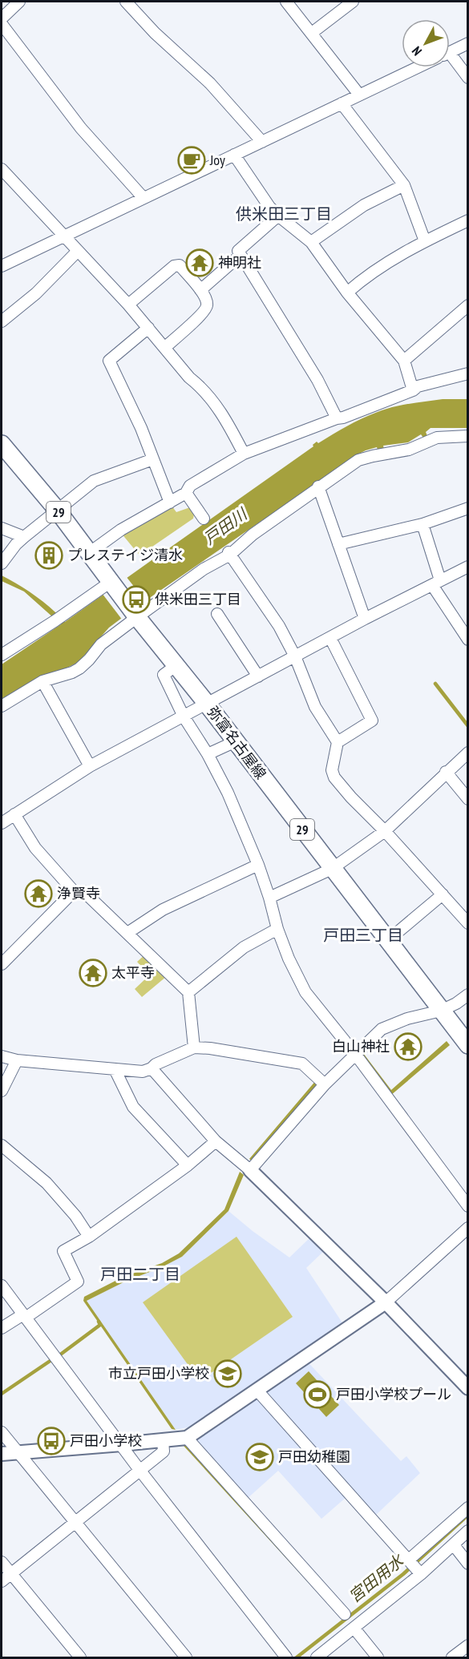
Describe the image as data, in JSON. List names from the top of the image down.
{
  "streets": {
    "main road": ["29", "弥富名古屋線"]
  },
  "districts": ["供米田三丁目", "戸田三丁目", "戸田二丁目"],
  "water": ["戸田川", "宮田用水"],
  "places": {
    "cafe": ["Joy"],
    "temple": [
      "神明社",
      "浄賢寺",
      "太平寺",
      "白山神社"
    ],
    "building": ["プレステイジ清水"],
    "bus stop": ["供米田三丁目", "戸田小学校"],
    "school or university": ["市立戸田小学校", "戸田幼稚園"],
    "sports": ["戸田小学校プール"]
  },
  "north": "bottom left"
}
